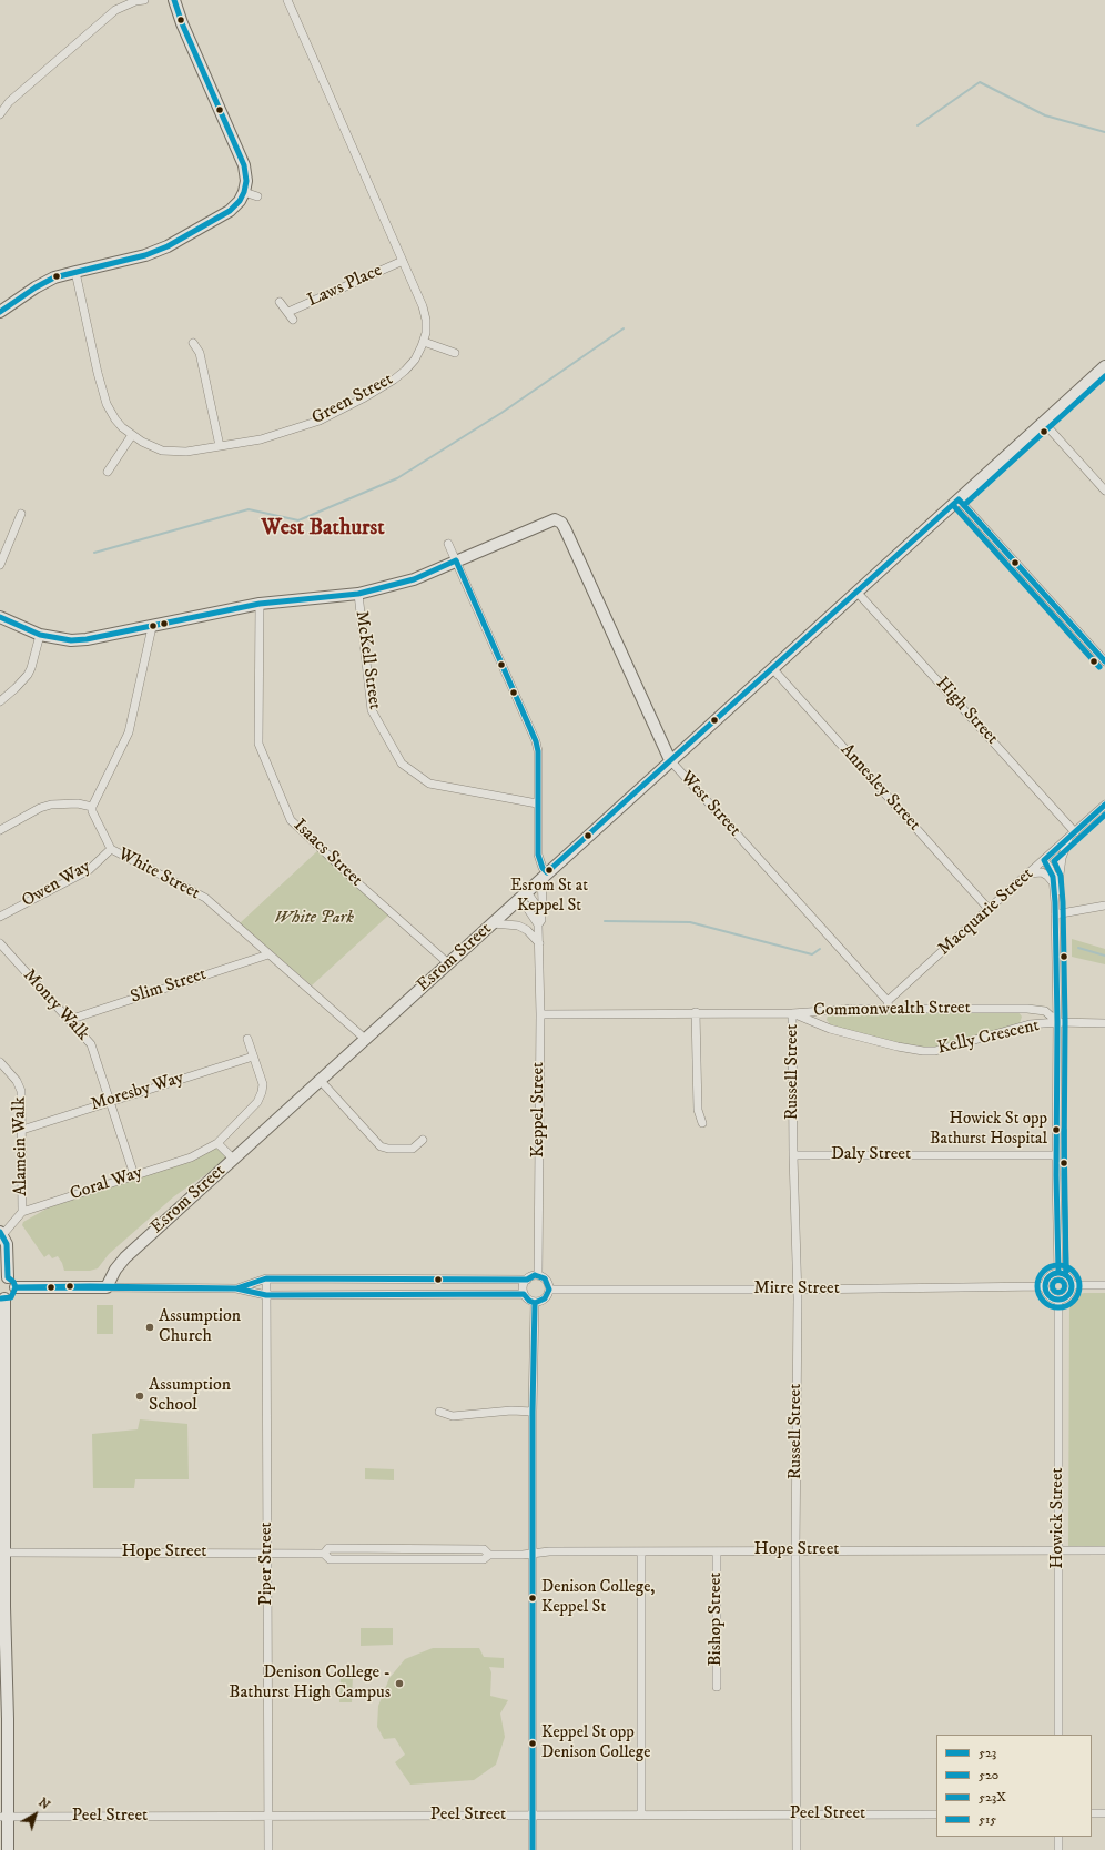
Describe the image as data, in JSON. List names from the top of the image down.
{
  "streets": {
    "street": [
      "Laws Place",
      "Green Street",
      "McKell Street",
      "High Street",
      "Annesley Street",
      "West Street",
      "Isaacs Street",
      "White Street",
      "Owen Way",
      "Macquarie Street",
      "Esrom Street",
      "Slim Street",
      "Monty Walk",
      "Commonwealth Street",
      "Kelly Crescent",
      "Russell Street",
      "Moresby Way",
      "Keppel Street",
      "Alamein Walk",
      "Daly Street",
      "Coral Way",
      "Mitre Street",
      "Howick Street",
      "Hope Street",
      "Piper Street",
      "Bishop Street",
      "Peel Street"
    ]
  },
  "crossings": [
    ["Laws Place", "Green Street"],
    ["McKell Street", "Keppel Street"],
    ["High Street", "Macquarie Street"],
    ["High Street", "Esrom Street"],
    ["Annesley Street", "Macquarie Street"],
    ["Annesley Street", "Esrom Street"],
    ["West Street", "Macquarie Street"],
    ["West Street", "Esrom Street"],
    ["West Street", "Commonwealth Street"],
    ["West Street", "Keppel Street"],
    ["Isaacs Street", "Esrom Street"],
    ["White Street", "Owen Way"],
    ["White Street", "Esrom Street"],
    ["White Street", "Slim Street"],
    ["Macquarie Street", "Commonwealth Street"],
    ["Esrom Street", "Keppel Street"],
    ["Slim Street", "Monty Walk"],
    ["Monty Walk", "Moresby Way"],
    ["Monty Walk", "Coral Way"],
    ["Commonwealth Street", "Kelly Crescent"],
    ["Commonwealth Street", "Russell Street"],
    ["Commonwealth Street", "Keppel Street"],
    ["Kelly Crescent", "Russell Street"],
    ["Russell Street", "Daly Street"],
    ["Russell Street", "Mitre Street"],
    ["Russell Street", "Hope Street"],
    ["Russell Street", "Peel Street"],
    ["Moresby Way", "Alamein Walk"],
    ["Moresby Way", "Coral Way"],
    ["Keppel Street", "Mitre Street"],
    ["Alamein Walk", "Coral Way"],
    ["Mitre Street", "Howick Street"],
    ["Howick Street", "Hope Street"],
    ["Hope Street", "Piper Street"],
    ["Hope Street", "Bishop Street"],
    ["Piper Street", "Peel Street"]
  ],
  "districts": ["West Bathurst"],
  "parks": ["White Park"],
  "places": [
    "Esrom St at Keppel St",
    "Howick St opp Bathurst Hospital",
    "Assumption Church",
    "Assumption School",
    "Denison College, Keppel St",
    "Denison College - Bathurst High Campus",
    "Keppel St opp Denison College"
  ],
  "lines": [
    "transit line 523",
    "transit line 523X",
    "transit line 515",
    "transit line 520"
  ],
  "legend": [
    "523",
    "520",
    "523X",
    "515"
  ],
  "north": "top right"
}
